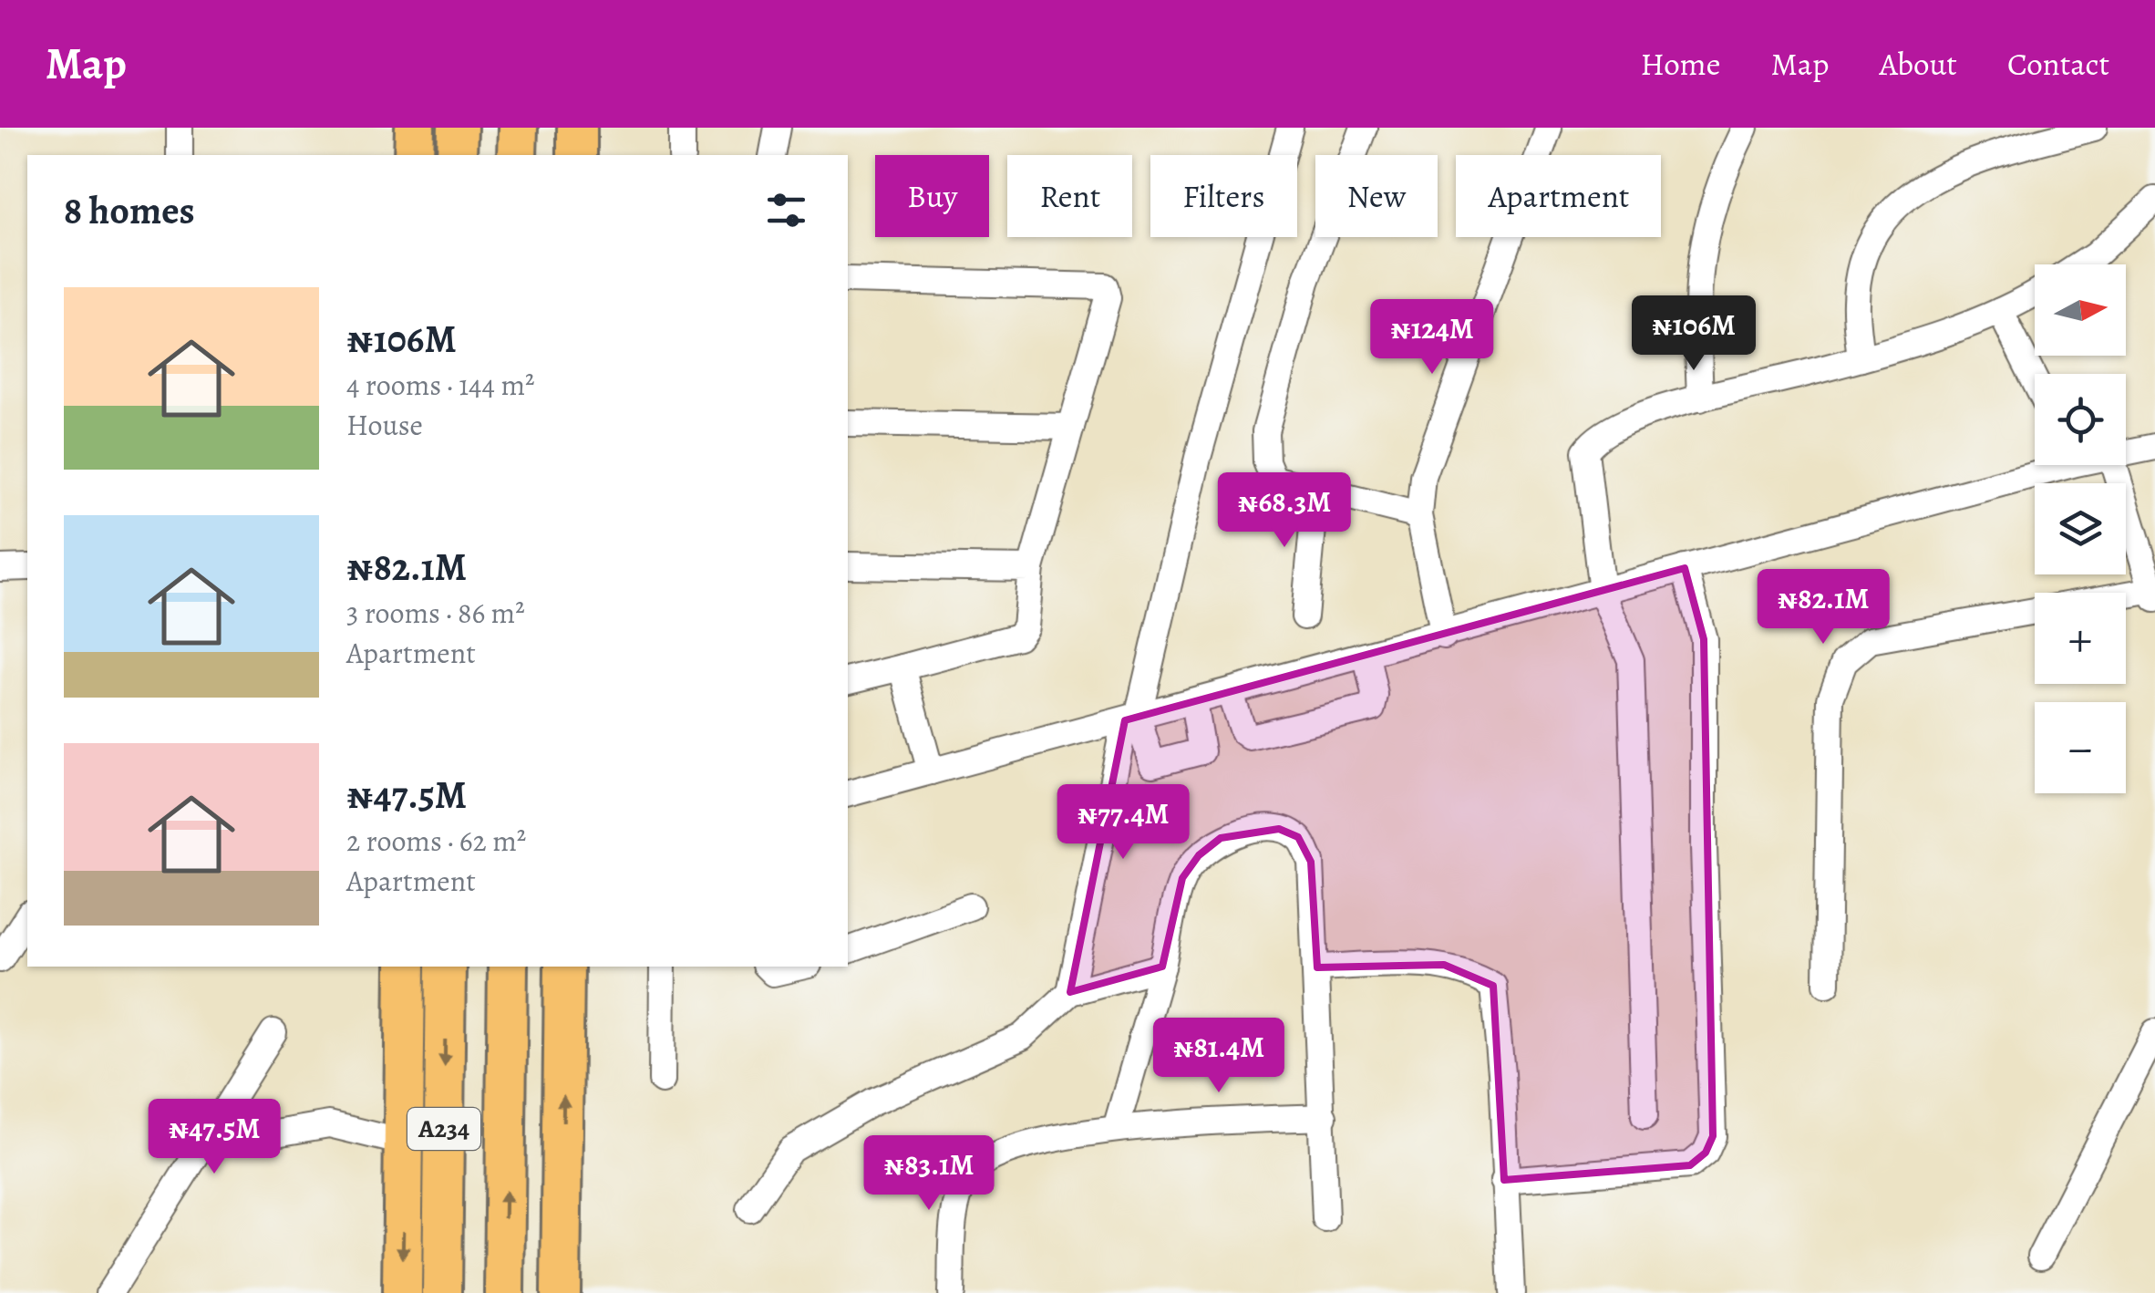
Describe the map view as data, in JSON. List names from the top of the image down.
{
  "streets": {
    "highway": ["A234"]
  },
  "north": "right",
  "page": {
    "header": "Map",
    "nav": [
      "Home",
      "Map",
      "About",
      "Contact"
    ],
    "chip": [
      "Buy",
      "Rent",
      "Filters",
      "New",
      "Apartment"
    ],
    "heading": "8 homes",
    "map_buttons": ["+", "−"],
    "list": [
      {
        "name": "₦106M",
        "note": "4 rooms · 144 m² · House"
      },
      {
        "name": "₦82.1M",
        "note": "3 rooms · 86 m² · Apartment"
      },
      {
        "name": "₦47.5M",
        "note": "2 rooms · 62 m² · Apartment"
      }
    ],
    "price": [
      "₦106M",
      "₦124M",
      "₦68.3M",
      "₦82.1M",
      "₦77.4M",
      "₦81.4M",
      "₦47.5M",
      "₦83.1M"
    ]
  }
}
